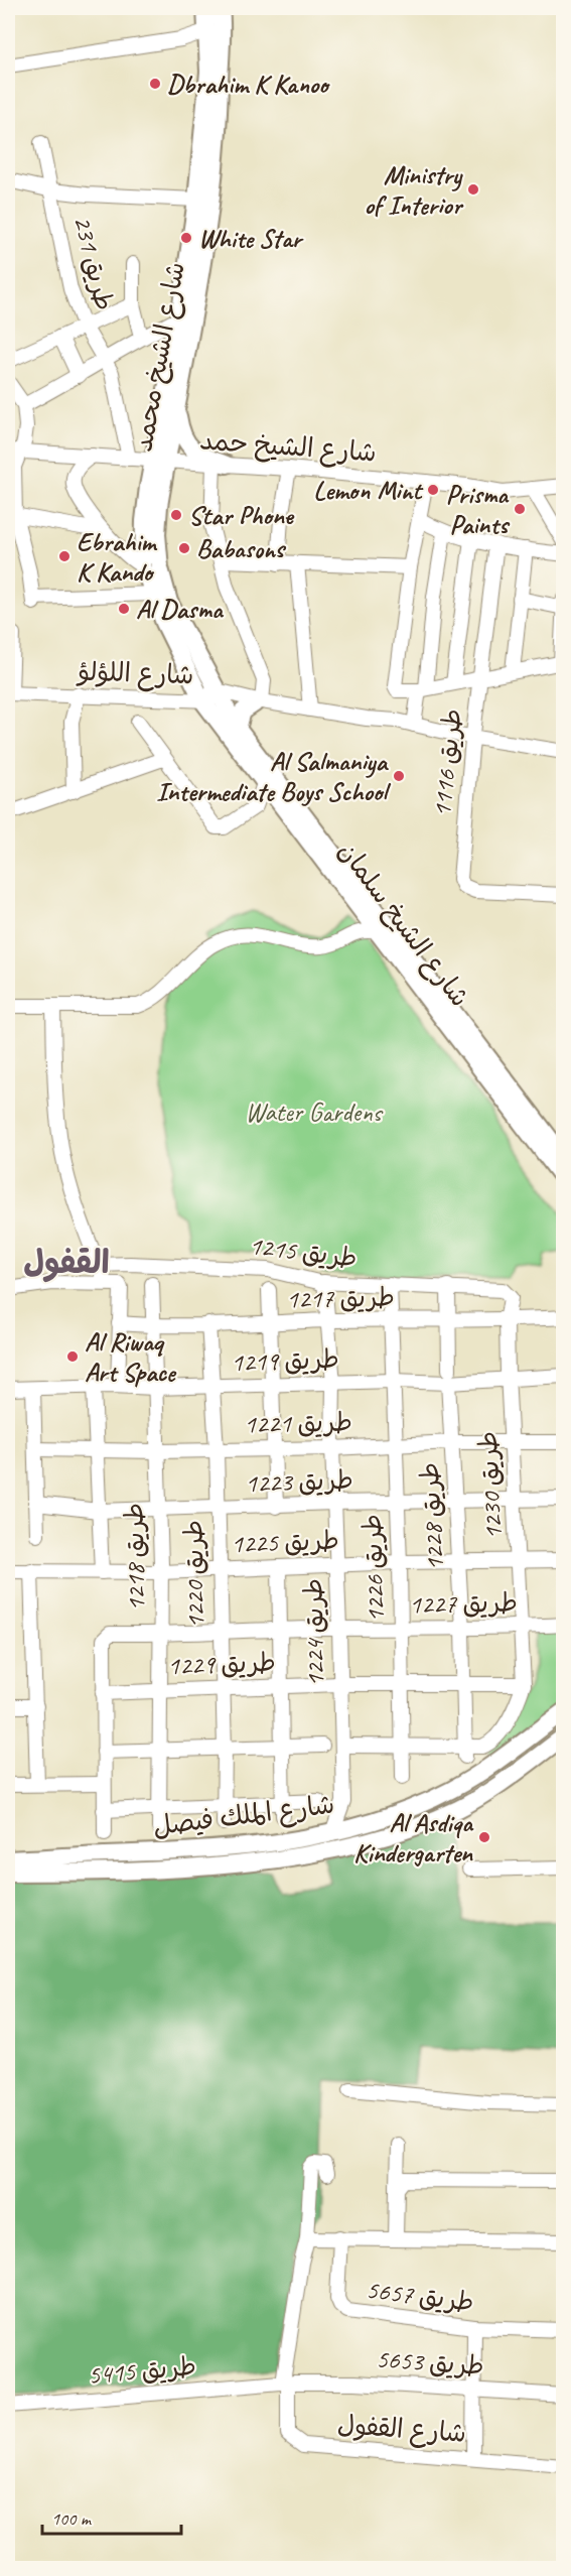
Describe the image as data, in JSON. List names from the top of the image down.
{
  "streets": {
    "main road": ["شارع الشيخ محمد", "شارع الشيخ سلمان", "شارع الملك فيصل"],
    "street": [
      "طريق 231",
      "شارع الشيخ حمد",
      "شارع اللؤلؤ",
      "طريق 1116",
      "طريق 1215",
      "طريق 1217",
      "طريق 1219",
      "طريق 1221",
      "طريق 1223",
      "طريق 1230",
      "طريق 1228",
      "طريق 1225",
      "طريق 1218",
      "طريق 1226",
      "طريق 1220",
      "طريق 1227",
      "طريق 1224",
      "طريق 1229",
      "طريق 5657",
      "طريق 5653",
      "طريق 5415",
      "شارع القفول"
    ]
  },
  "crossings": [
    ["طريق 231", "شارع الشيخ حمد"],
    ["شارع الشيخ محمد", "شارع الشيخ حمد"],
    ["شارع الشيخ محمد", "شارع اللؤلؤ"],
    ["شارع الشيخ محمد", "شارع الشيخ سلمان"],
    ["شارع اللؤلؤ", "طريق 1116"],
    ["شارع اللؤلؤ", "شارع الشيخ سلمان"],
    ["طريق 1215", "طريق 1230"],
    ["طريق 1215", "طريق 1228"],
    ["طريق 1215", "طريق 1226"],
    ["طريق 1215", "طريق 1224"],
    ["طريق 1217", "طريق 1230"],
    ["طريق 1217", "طريق 1228"],
    ["طريق 1217", "طريق 1218"],
    ["طريق 1217", "طريق 1226"],
    ["طريق 1217", "طريق 1220"],
    ["طريق 1217", "طريق 1224"],
    ["طريق 1219", "طريق 1230"],
    ["طريق 1219", "طريق 1228"],
    ["طريق 1219", "طريق 1218"],
    ["طريق 1219", "طريق 1226"],
    ["طريق 1219", "طريق 1220"],
    ["طريق 1219", "طريق 1224"],
    ["طريق 1221", "طريق 1230"],
    ["طريق 1221", "طريق 1228"],
    ["طريق 1221", "طريق 1218"],
    ["طريق 1221", "طريق 1226"],
    ["طريق 1221", "طريق 1220"],
    ["طريق 1221", "طريق 1224"],
    ["طريق 1223", "طريق 1230"],
    ["طريق 1223", "طريق 1228"],
    ["طريق 1223", "طريق 1218"],
    ["طريق 1223", "طريق 1226"],
    ["طريق 1223", "طريق 1220"],
    ["طريق 1223", "طريق 1224"],
    ["طريق 1230", "طريق 1225"],
    ["طريق 1230", "طريق 1227"],
    ["طريق 1230", "طريق 1229"],
    ["طريق 1228", "طريق 1225"],
    ["طريق 1228", "طريق 1227"],
    ["طريق 1228", "طريق 1229"],
    ["طريق 1225", "طريق 1218"],
    ["طريق 1225", "طريق 1226"],
    ["طريق 1225", "طريق 1220"],
    ["طريق 1225", "طريق 1224"],
    ["طريق 1218", "طريق 1227"],
    ["طريق 1218", "طريق 1229"],
    ["طريق 1226", "طريق 1227"],
    ["طريق 1226", "طريق 1229"],
    ["طريق 1220", "طريق 1227"],
    ["طريق 1220", "طريق 1229"],
    ["طريق 1227", "طريق 1224"],
    ["طريق 1227", "طريق 1229"],
    ["طريق 1224", "طريق 1229"],
    ["طريق 1224", "شارع الملك فيصل"],
    ["طريق 5653", "طريق 5415"],
    ["طريق 5653", "شارع القفول"],
    ["طريق 5415", "شارع القفول"]
  ],
  "districts": ["القفول"],
  "parks": ["Water Gardens"],
  "places": [
    "Dbrahim K Kanoo",
    "Ministry of Interior",
    "White Star",
    "Lemon Mint",
    "Prisma Paints",
    "Star Phone",
    "Babasons",
    "Ebrahim K Kando",
    "Al Dasma",
    "Al Salmaniya Intermediate Boys School",
    "Al Riwaq Art Space",
    "Al Asdiqa Kindergarten"
  ],
  "scale_bar": "100 m"
}
